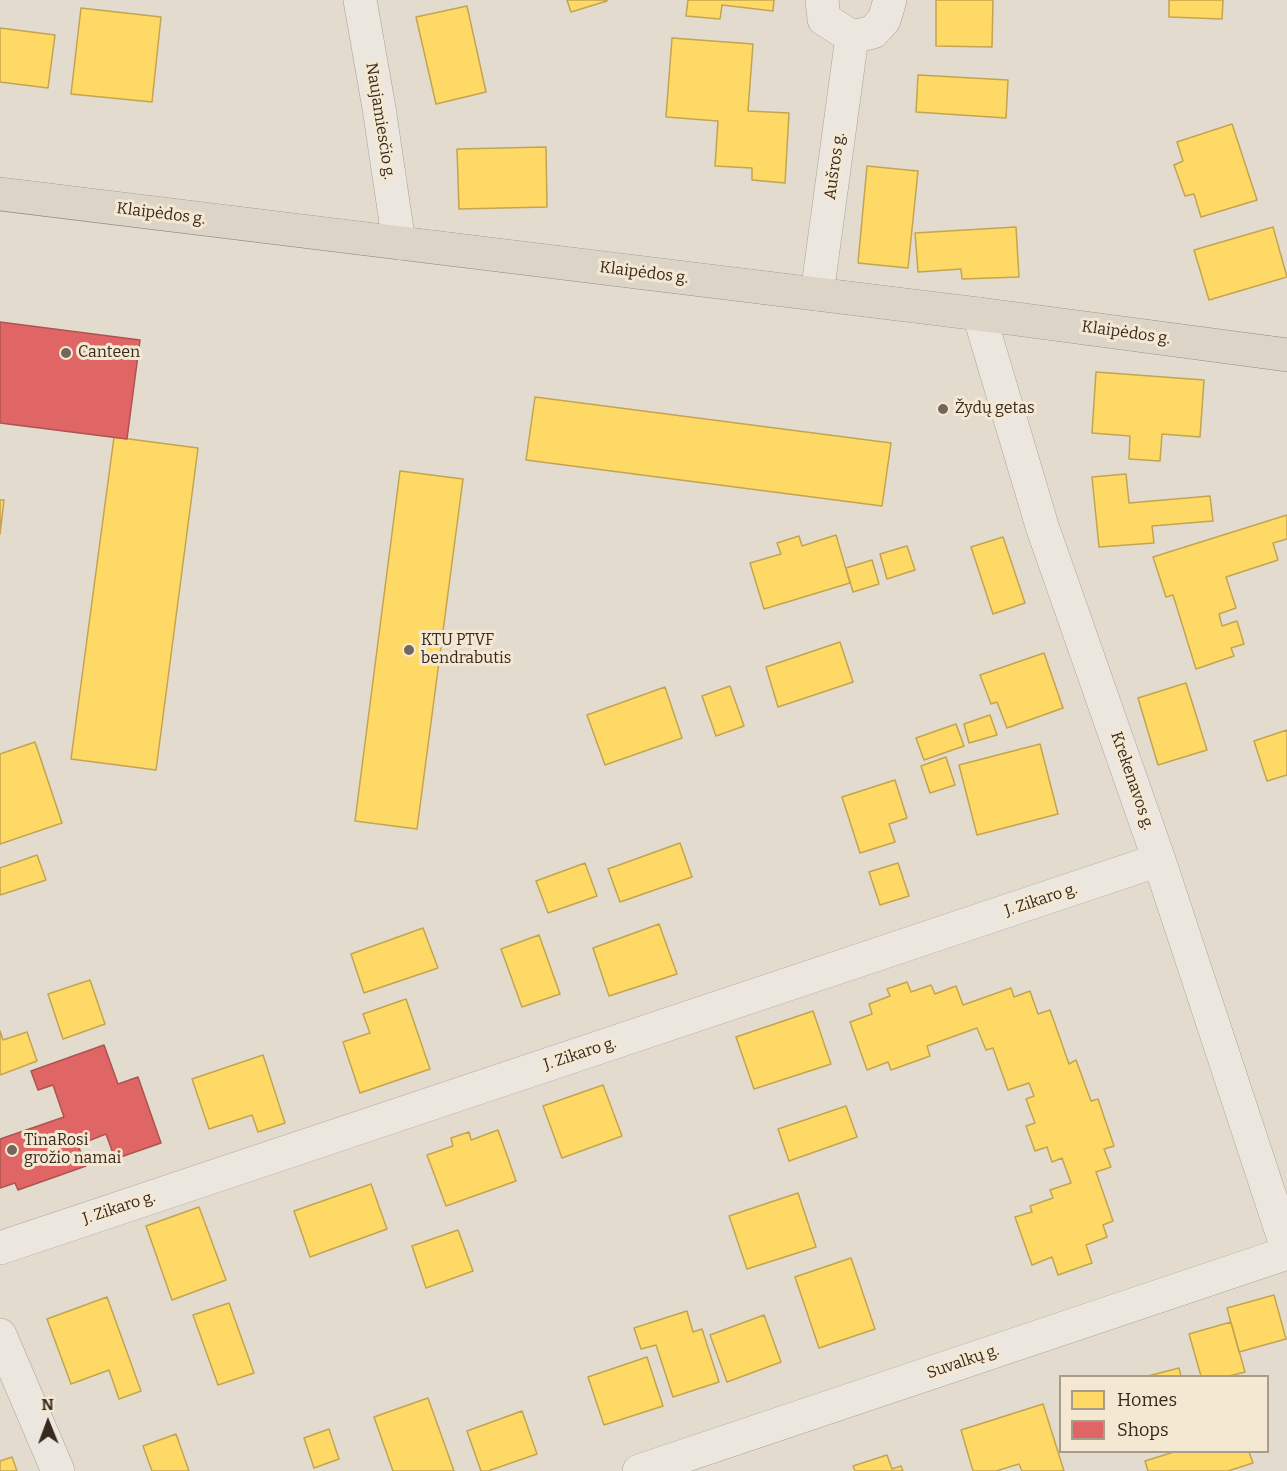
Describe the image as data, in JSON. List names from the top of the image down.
{
  "streets": {
    "highway": ["Klaipėdos g."],
    "street": [
      "Naujamiesčio g.",
      "Aušros g.",
      "Krekenavos g.",
      "J. Zikaro g.",
      "Suvalkų g."
    ]
  },
  "crossings": [
    ["Naujamiesčio g.", "Klaipėdos g."],
    ["Aušros g.", "Klaipėdos g."],
    ["Klaipėdos g.", "Krekenavos g."],
    ["Krekenavos g.", "J. Zikaro g."],
    ["Krekenavos g.", "Suvalkų g."]
  ],
  "places": [
    "Canteen",
    "Žydų getas",
    "KTU PTVF bendrabutis",
    "TinaRosi grožio namai"
  ],
  "legend": ["Homes", "Shops"],
  "north": "top"
}
